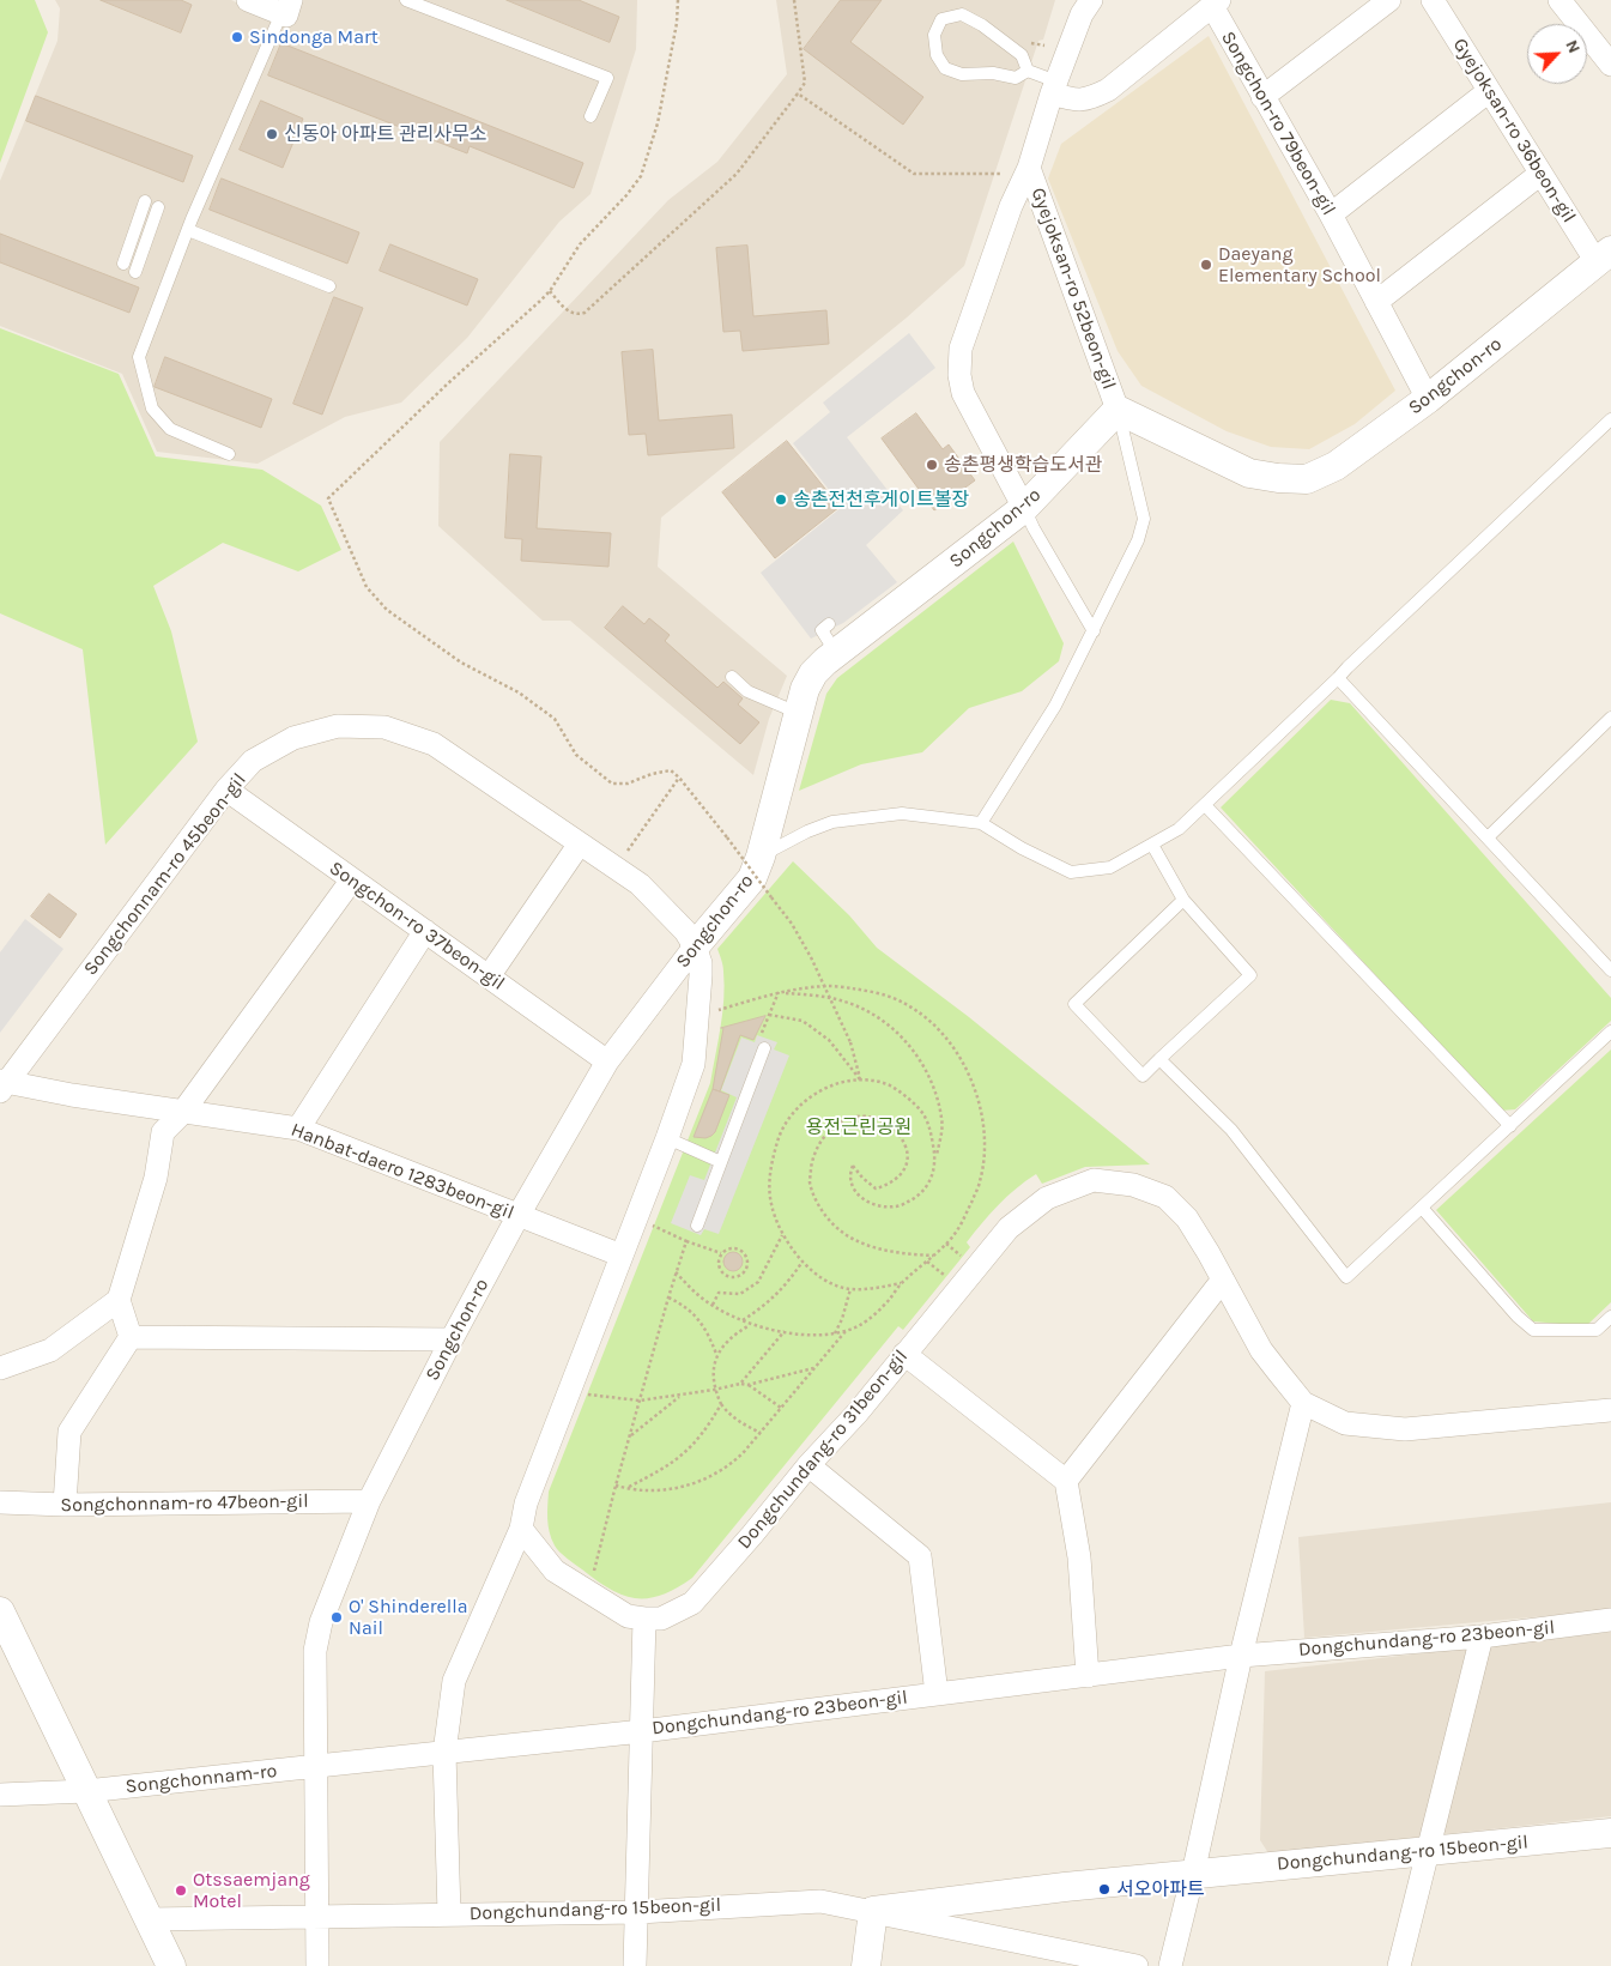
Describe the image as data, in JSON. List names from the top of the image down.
{
  "streets": {
    "street": [
      "Songchon-ro 79beon-gil",
      "Gyejoksan-ro 36beon-gil",
      "Gyejoksan-ro 52beon-gil",
      "Songchon-ro",
      "Songchonnam-ro 45beon-gil",
      "Songchon-ro 37beon-gil",
      "Hanbat-daero 1283beon-gil",
      "Dongchundang-ro 31beon-gil",
      "Songchonnam-ro 47beon-gil",
      "Dongchundang-ro 23beon-gil",
      "Songchonnam-ro",
      "Dongchundang-ro 15beon-gil"
    ]
  },
  "crossings": [
    ["Songchon-ro 79beon-gil", "Songchon-ro"],
    ["Gyejoksan-ro 36beon-gil", "Songchon-ro"],
    ["Gyejoksan-ro 52beon-gil", "Songchon-ro"],
    ["Songchon-ro", "Songchonnam-ro 45beon-gil"],
    ["Songchon-ro", "Songchon-ro 37beon-gil"],
    ["Songchon-ro", "Hanbat-daero 1283beon-gil"],
    ["Songchon-ro", "Songchonnam-ro 47beon-gil"],
    ["Songchon-ro", "Dongchundang-ro 23beon-gil"],
    ["Songchon-ro", "Songchonnam-ro"],
    ["Songchon-ro", "Dongchundang-ro 15beon-gil"],
    ["Songchonnam-ro 45beon-gil", "Songchon-ro 37beon-gil"],
    ["Songchonnam-ro 45beon-gil", "Hanbat-daero 1283beon-gil"],
    ["Dongchundang-ro 23beon-gil", "Songchonnam-ro"]
  ],
  "parks": ["용전근린공원"],
  "places": [
    "Sindonga Mart",
    "신동아 아파트 관리사무소",
    "Daeyang Elementary School",
    "송촌평생학습도서관",
    "송촌전천후게이트볼장",
    "O' Shinderella Nail",
    "서오아파트",
    "Otssaemjang Motel"
  ],
  "north": "top right"
}
